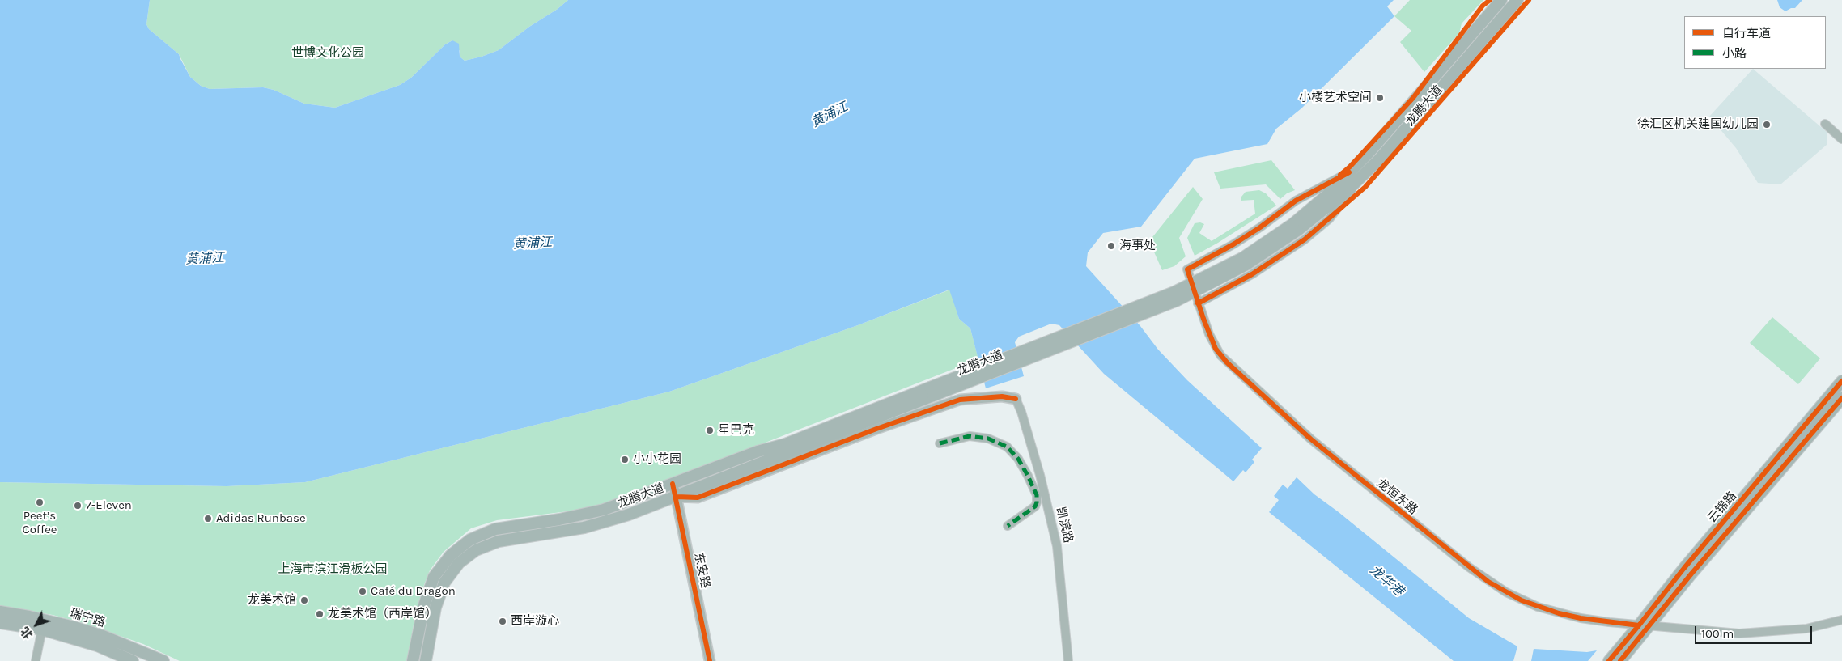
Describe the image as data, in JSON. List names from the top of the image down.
{
  "streets": {
    "main road": ["龙腾大道", "云锦路", "瑞宁路"],
    "street": ["龙恒东路", "凯滨路", "东安路"]
  },
  "crossings": [
    ["龙腾大道", "龙恒东路"],
    ["龙腾大道", "东安路"],
    ["龙恒东路", "云锦路"]
  ],
  "water": ["黄浦江", "龙华港"],
  "parks": ["世博文化公园", "上海市滨江滑板公园"],
  "places": [
    "小楼艺术空间",
    "徐汇区机关建国幼儿园",
    "海事处",
    "星巴克",
    "小小花园",
    "Peet’s Coffee",
    "7-Eleven",
    "Adidas Runbase",
    "Café du Dragon",
    "龙美术馆",
    "龙美术馆（西岸馆）",
    "西岸漩心"
  ],
  "legend": ["自行车道", "小路"],
  "scale_bar": "100 m",
  "north": "bottom left"
}
